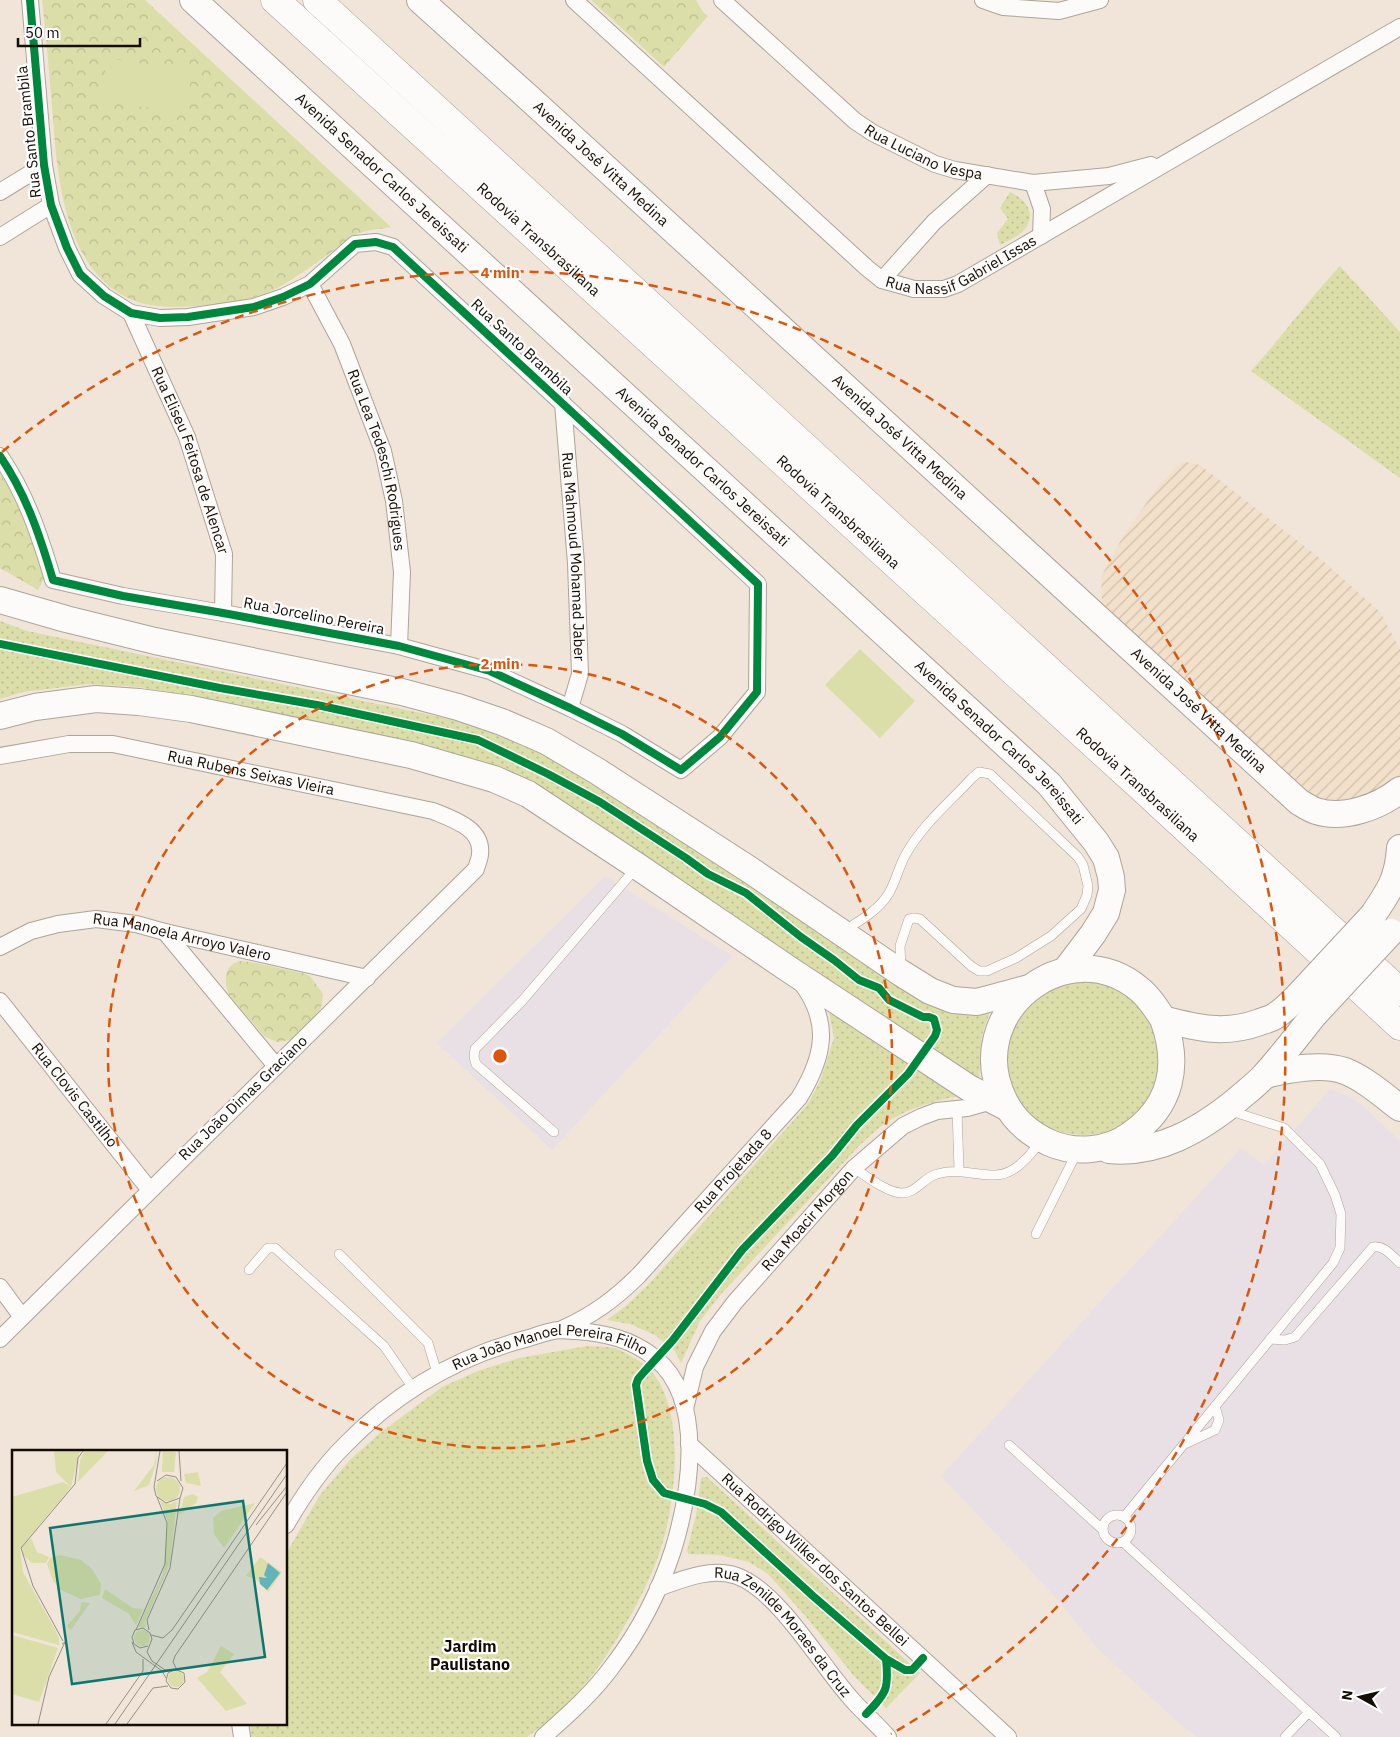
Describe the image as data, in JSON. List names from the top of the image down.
{
  "streets": {
    "highway": ["Rodovia Transbrasiliana"],
    "main road": ["Avenida José Vitta Medina", "Avenida Senador Carlos Jereissati"],
    "street": [
      "Rua Santo Brambila",
      "Rua Luciano Vespa",
      "Rua Nassif Gabriel Issas",
      "Rua Lea Tedeschi Rodrigues",
      "Rua Eliseu Feitosa de Alencar",
      "Rua Mahmoud Mohamad Jaber",
      "Rua Jorcelino Pereira",
      "Rua Rubens Seixas Vieira",
      "Rua Manoela Arroyo Valero",
      "Rua Clovis Castilho",
      "Rua João Dimas Graciano",
      "Rua Projetada 8",
      "Rua Moacir Morgon",
      "Rua João Manoel Pereira Filho",
      "Rua Rodrigo Wilker dos Santos Bellei",
      "Rua Zenilde Moraes da Cruz"
    ]
  },
  "crossings": [
    ["Rua Santo Brambila", "Rua Lea Tedeschi Rodrigues"],
    ["Rua Santo Brambila", "Rua Eliseu Feitosa de Alencar"],
    ["Rua Santo Brambila", "Rua Mahmoud Mohamad Jaber"],
    ["Rua Santo Brambila", "Rua Jorcelino Pereira"],
    ["Rua Luciano Vespa", "Rua Nassif Gabriel Issas"],
    ["Rua Lea Tedeschi Rodrigues", "Rua Jorcelino Pereira"],
    ["Rua Eliseu Feitosa de Alencar", "Rua Jorcelino Pereira"],
    ["Rua Mahmoud Mohamad Jaber", "Rua Jorcelino Pereira"],
    ["Rua Rubens Seixas Vieira", "Rua João Dimas Graciano"],
    ["Rua Manoela Arroyo Valero", "Rua João Dimas Graciano"],
    ["Rua Clovis Castilho", "Rua João Dimas Graciano"],
    ["Rua Projetada 8", "Rua João Manoel Pereira Filho"],
    ["Rua Moacir Morgon", "Rua João Manoel Pereira Filho"],
    ["Rua João Manoel Pereira Filho", "Rua Rodrigo Wilker dos Santos Bellei"],
    ["Rua João Manoel Pereira Filho", "Rua Zenilde Moraes da Cruz"]
  ],
  "districts": ["Jardim Paulistano"],
  "scale_bar": "50 m",
  "north": "left",
  "rings": ["4 min", "2 min"]
}
